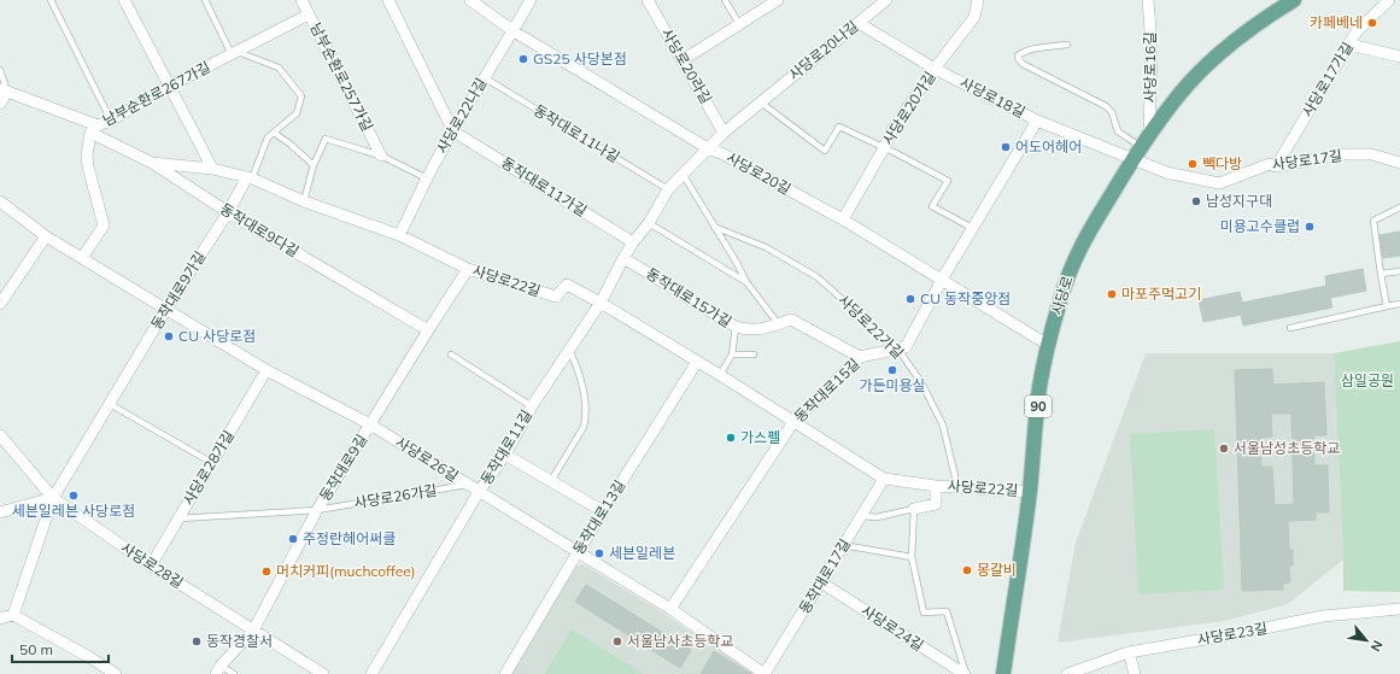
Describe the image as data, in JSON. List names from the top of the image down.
{
  "streets": {
    "main road": ["사당로", "90"],
    "street": [
      "사당로20나길",
      "사당로20라길",
      "사당로16길",
      "남부순환로257가길",
      "사당로17가길",
      "남부순환로267가길",
      "사당로18길",
      "사당로20가길",
      "사당로22나길",
      "사당로17길",
      "사당로20길",
      "동작대로11가길",
      "동작대로9다길",
      "사당로22길",
      "동작대로9가길",
      "동작대로15가길",
      "동작대로15길",
      "동작대로11길",
      "사당로26길",
      "사당로28가길",
      "동작대로9길",
      "동작대로13길",
      "사당로28길",
      "동작대로17길",
      "사당로24길",
      "사당로23길"
    ],
    "lane": ["동작대로11나길", "사당로22가길", "사당로26가길"]
  },
  "crossings": [
    ["사당로20나길", "사당로20라길"],
    ["사당로20나길", "사당로18길"],
    ["사당로20나길", "사당로20길"],
    ["사당로20나길", "동작대로11길"],
    ["사당로16길", "사당로18길"],
    ["사당로16길", "사당로17길"],
    ["사당로16길", "사당로"],
    ["남부순환로257가길", "남부순환로267가길"],
    ["남부순환로257가길", "사당로22나길"],
    ["사당로17가길", "사당로17길"],
    ["사당로18길", "사당로20가길"],
    ["사당로18길", "사당로17길"],
    ["사당로18길", "사당로"],
    ["사당로20가길", "사당로20길"],
    ["사당로22나길", "동작대로11나길"],
    ["사당로22나길", "사당로20길"],
    ["사당로22나길", "동작대로11가길"],
    ["사당로22나길", "사당로22길"],
    ["동작대로11나길", "동작대로11길"],
    ["사당로17길", "사당로"],
    ["사당로20길", "사당로"],
    ["사당로20길", "동작대로11길"],
    ["동작대로11가길", "동작대로11길"],
    ["동작대로9다길", "사당로22길"],
    ["동작대로9다길", "동작대로9가길"],
    ["동작대로9다길", "사당로26길"],
    ["동작대로9다길", "동작대로9길"],
    ["사당로22길", "동작대로9가길"],
    ["사당로22길", "사당로"],
    ["사당로22길", "사당로22가길"],
    ["사당로22길", "동작대로15길"],
    ["사당로22길", "동작대로11길"],
    ["사당로22길", "동작대로9길"],
    ["사당로22길", "동작대로13길"],
    ["사당로22길", "동작대로17길"],
    ["동작대로9가길", "사당로26길"],
    ["동작대로9가길", "사당로28길"],
    ["동작대로15가길", "동작대로15길"],
    ["동작대로15가길", "동작대로11길"],
    ["사당로22가길", "동작대로15길"],
    ["동작대로15길", "사당로26길"],
    ["동작대로11길", "사당로26길"],
    ["사당로26길", "사당로28가길"],
    ["사당로26길", "동작대로9길"],
    ["사당로26길", "사당로26가길"],
    ["사당로26길", "동작대로13길"],
    ["사당로26길", "동작대로17길"],
    ["사당로28가길", "사당로26가길"],
    ["사당로28가길", "사당로28길"],
    ["동작대로9길", "사당로26가길"],
    ["동작대로9길", "사당로28길"],
    ["동작대로17길", "사당로24길"]
  ],
  "parks": ["삼일공원"],
  "places": [
    "카페베네",
    "GS25 사당본점",
    "어도어헤어",
    "빽다방",
    "남성지구대",
    "미용고수클럽",
    "마포주먹고기",
    "CU 동작중앙점",
    "CU 사당로점",
    "가든미용실",
    "가스펠",
    "서울남성초등학교",
    "세븐일레븐 사당로점",
    "주정란헤어써클",
    "세븐일레븐",
    "몽갈비",
    "머치커피(muchcoffee)",
    "동작경찰서",
    "서울남사초등학교"
  ],
  "scale_bar": "50 m",
  "north": "bottom right"
}
